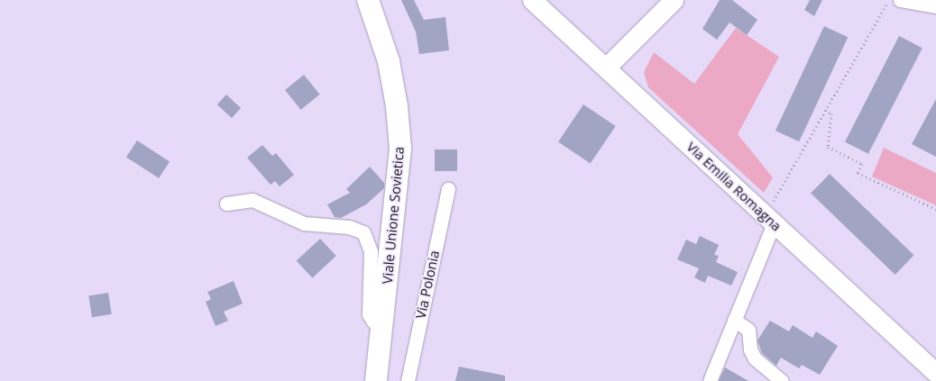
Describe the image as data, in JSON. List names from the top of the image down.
{
  "streets": {
    "main road": ["Via Emilia Romagna", "Viale Unione Sovietica"],
    "street": ["Via Polonia"]
  }
}
